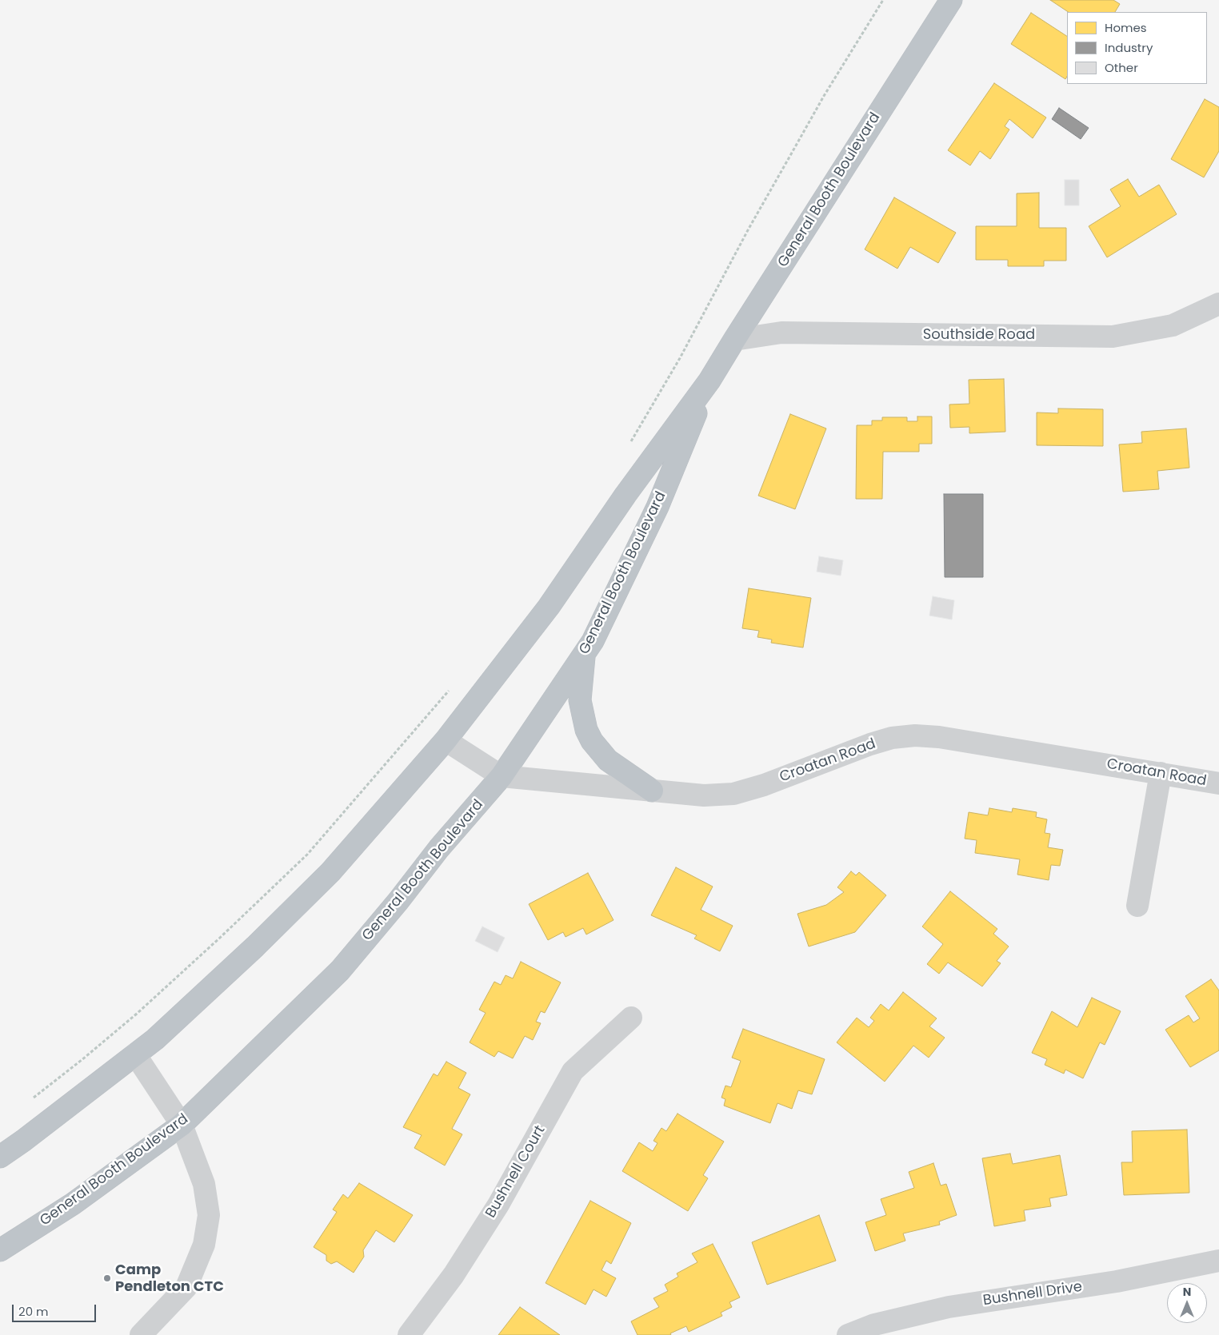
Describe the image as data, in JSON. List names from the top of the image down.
{
  "streets": {
    "highway": ["General Booth Boulevard"],
    "street": [
      "Southside Road",
      "Croatan Road",
      "Bushnell Court",
      "Bushnell Drive"
    ]
  },
  "crossings": [
    ["General Booth Boulevard", "Southside Road"],
    ["General Booth Boulevard", "Croatan Road"]
  ],
  "places": ["Camp Pendleton CTC"],
  "legend": ["Homes", "Industry", "Other"],
  "scale_bar": "20 m",
  "north": "top"
}
